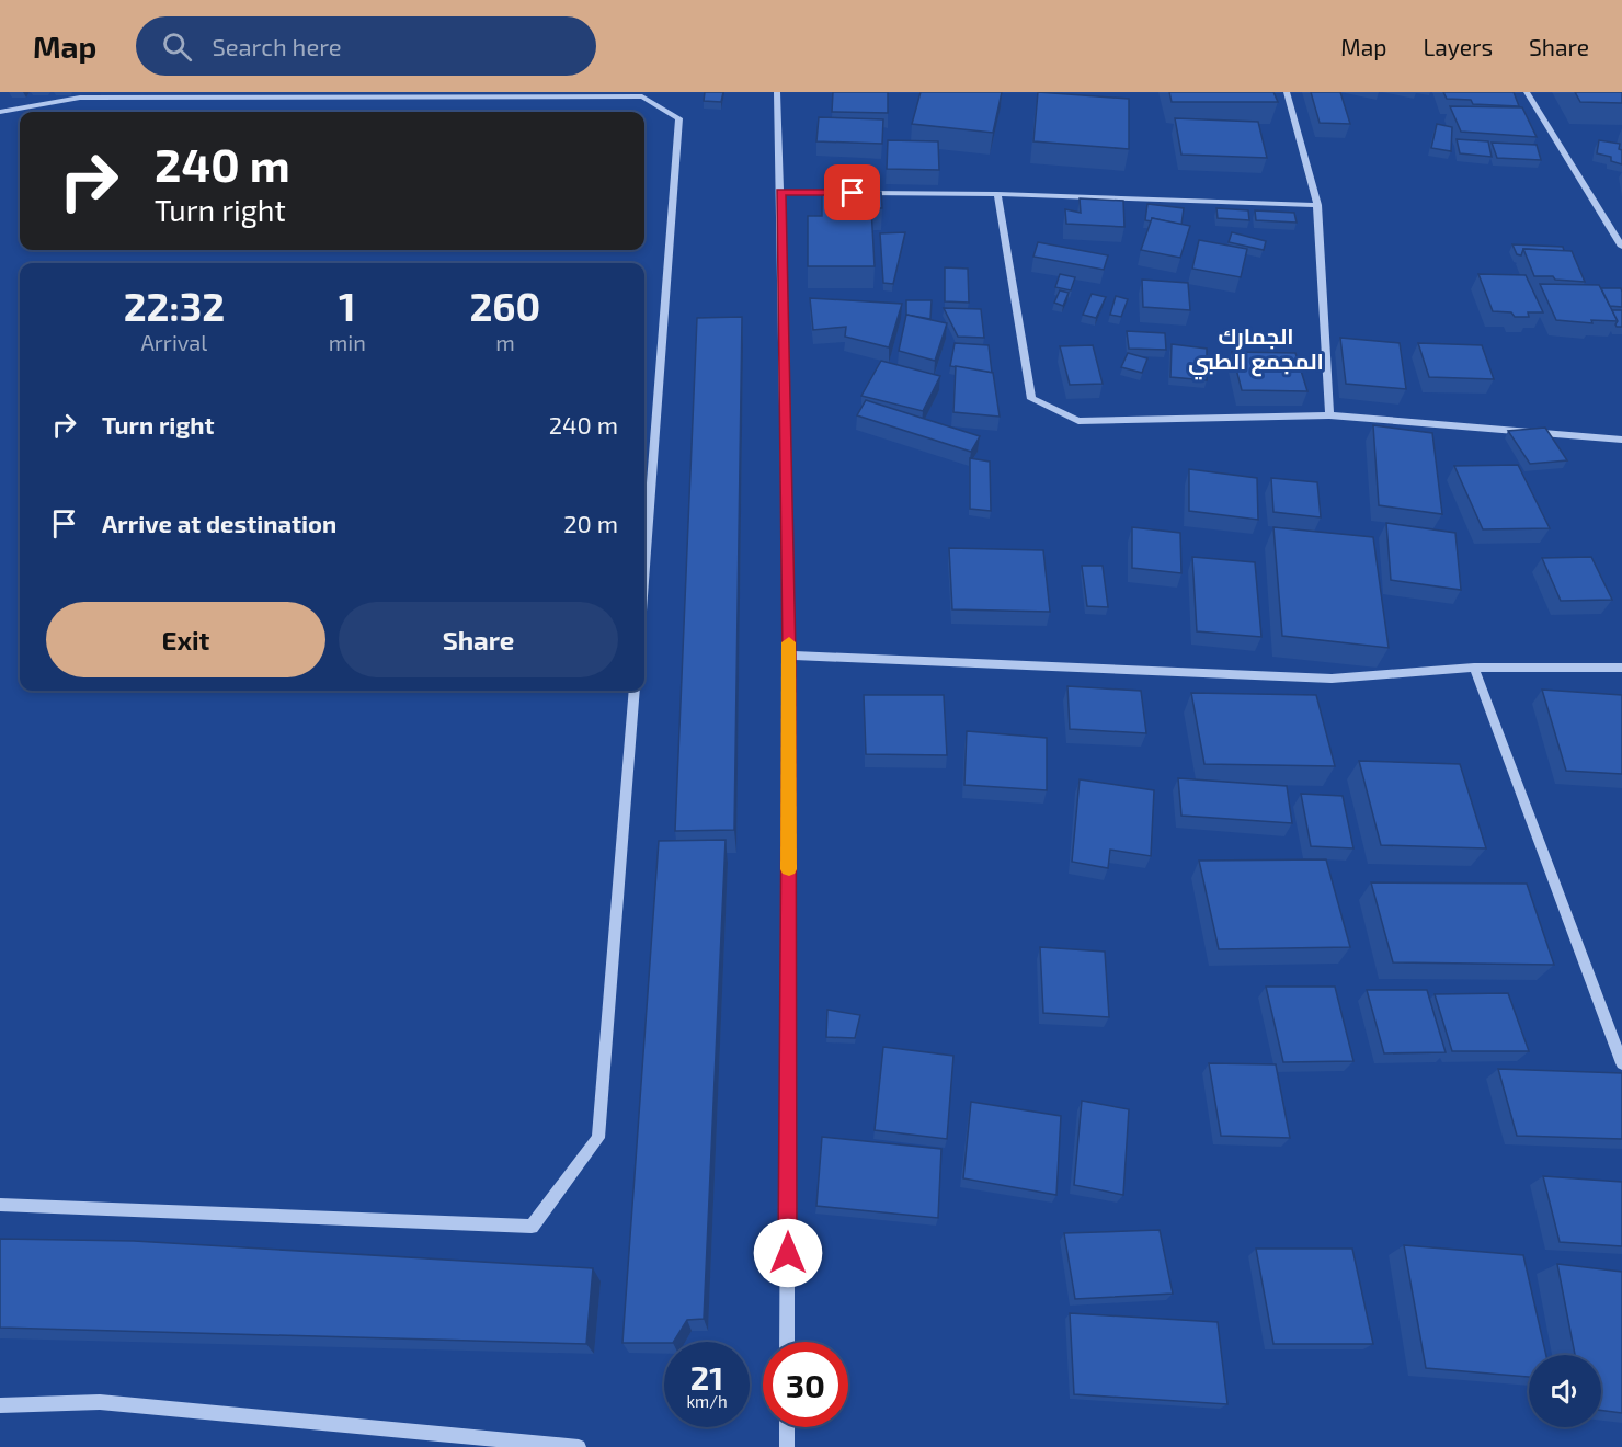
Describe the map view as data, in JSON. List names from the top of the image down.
{
  "districts": ["الجمارك المجمع الطبي"],
  "page": {
    "header": "Map",
    "search": "Search here",
    "nav": ["Map", "Layers", "Share"],
    "turn": ["240 m", "Turn right"],
    "eta": [
      "22:32",
      "Arrival",
      "1",
      "min",
      "260",
      "m"
    ],
    "list": [
      {
        "name": "Turn right",
        "value": "240 m"
      },
      {
        "name": "Arrive at destination",
        "value": "20 m"
      }
    ],
    "buttons": ["Exit", "Share"],
    "speed": "21 km/h",
    "limit": "30"
  }
}
